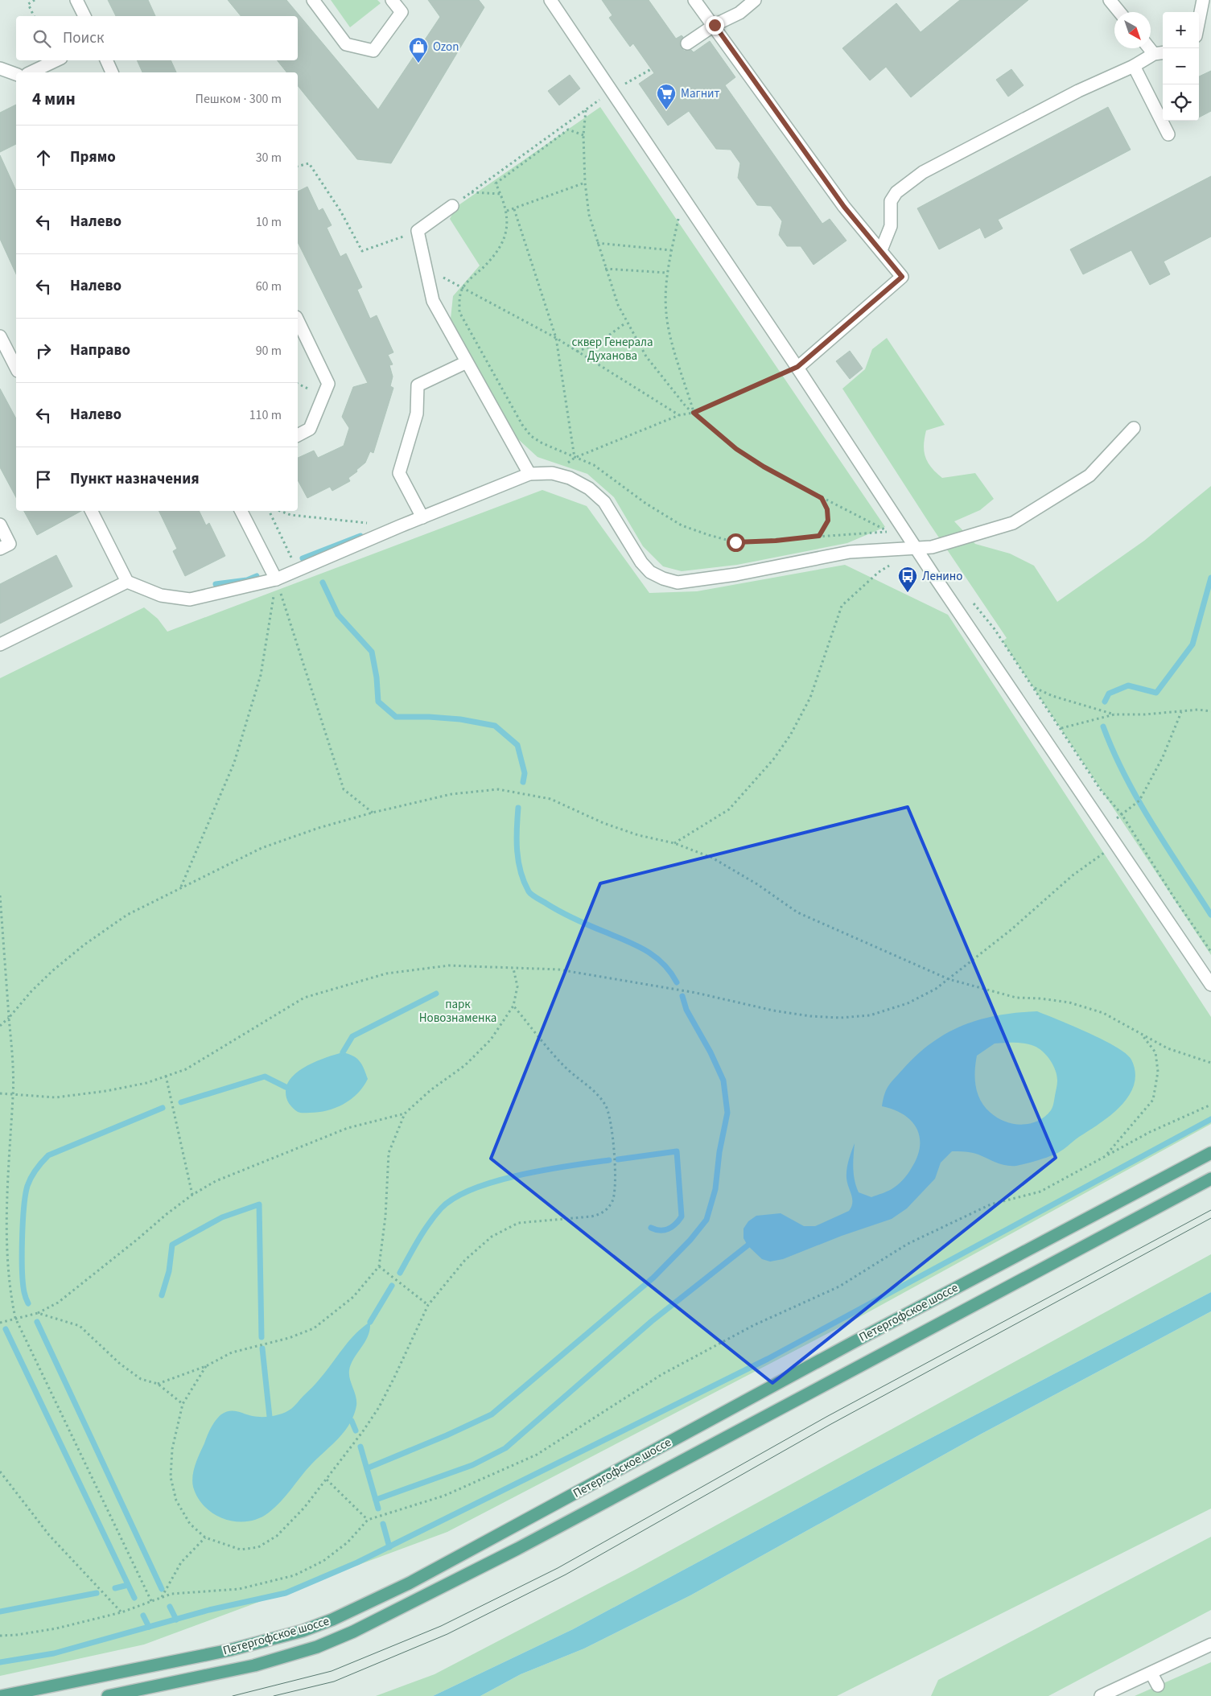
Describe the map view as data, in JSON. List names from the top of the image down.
{
  "streets": {
    "main road": ["Петергофское шоссе"]
  },
  "parks": ["сквер Генерала Духанова", "парк Новознаменка"],
  "places": {
    "shop": ["Ozon"],
    "supermarket": ["Магнит"],
    "bus stop": ["Ленино"]
  },
  "north": "bottom right",
  "page": {
    "map_buttons": ["+", "−"],
    "search": "Поиск",
    "heading": ["4 мин", "Пешком · 300 m"],
    "list": [
      ["Прямо", "30 m"],
      ["Налево", "10 m"],
      ["Налево", "60 m"],
      ["Направо", "90 m"],
      ["Налево", "110 m"],
      "Пункт назначения"
    ]
  }
}
